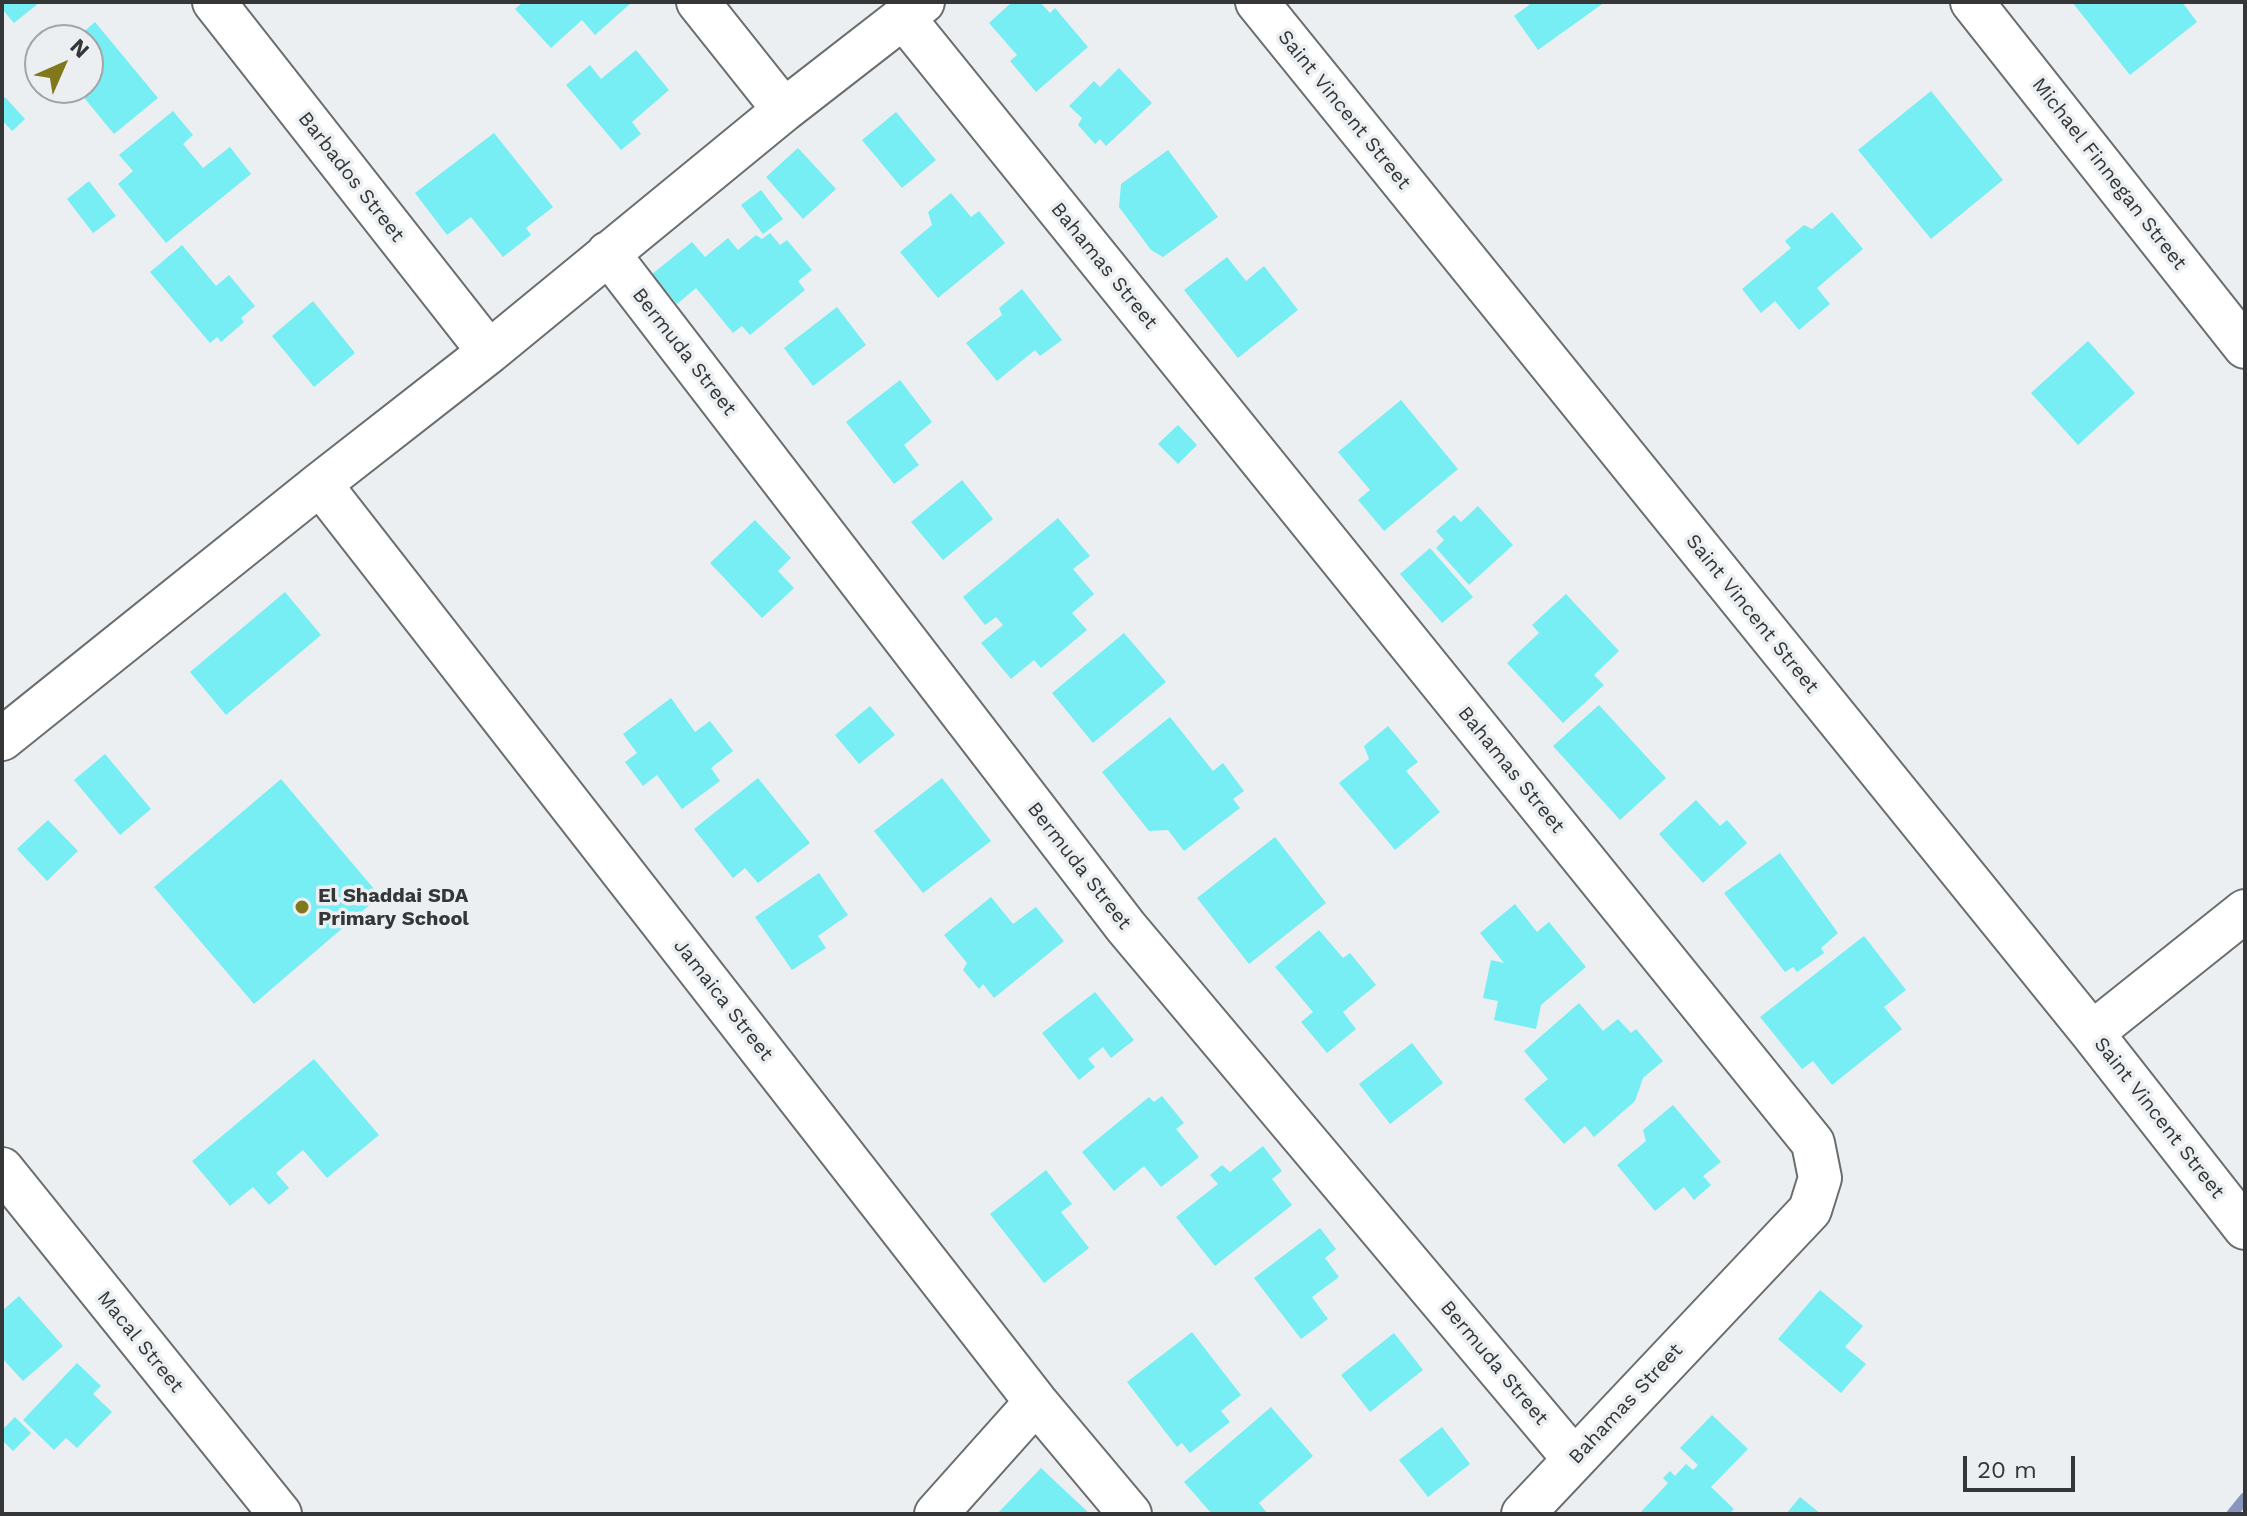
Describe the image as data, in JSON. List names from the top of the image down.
{
  "streets": {
    "street": [
      "Saint Vincent Street",
      "Michael Finnegan Street",
      "Barbados Street",
      "Bahamas Street",
      "Bermuda Street",
      "Jamaica Street",
      "Macal Street"
    ]
  },
  "crossings": [
    ["Bahamas Street", "Bermuda Street"]
  ],
  "places": ["El Shaddai SDA Primary School"],
  "scale_bar": "20 m",
  "north": "top right"
}
